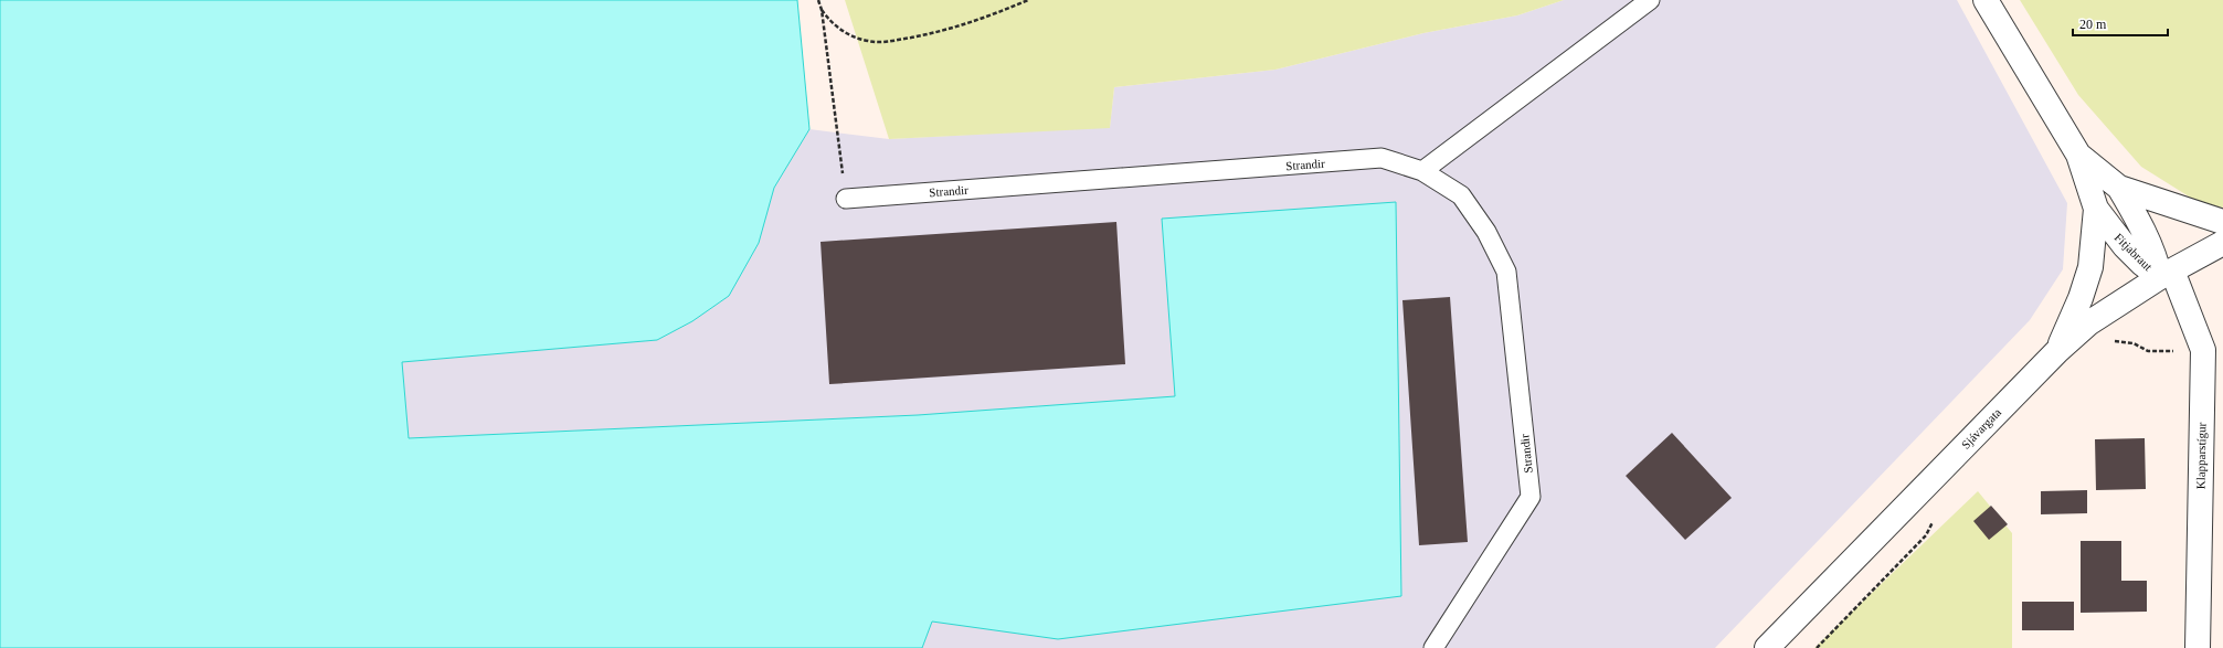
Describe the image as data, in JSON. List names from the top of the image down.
{
  "streets": {
    "street": ["Fitjabraut", "Sjávargata", "Klapparstígur"],
    "lane": ["Strandir"]
  },
  "crossings": [
    ["Fitjabraut", "Sjávargata"],
    ["Fitjabraut", "Klapparstígur"],
    ["Sjávargata", "Klapparstígur"]
  ],
  "scale_bar": "20 m"
}
